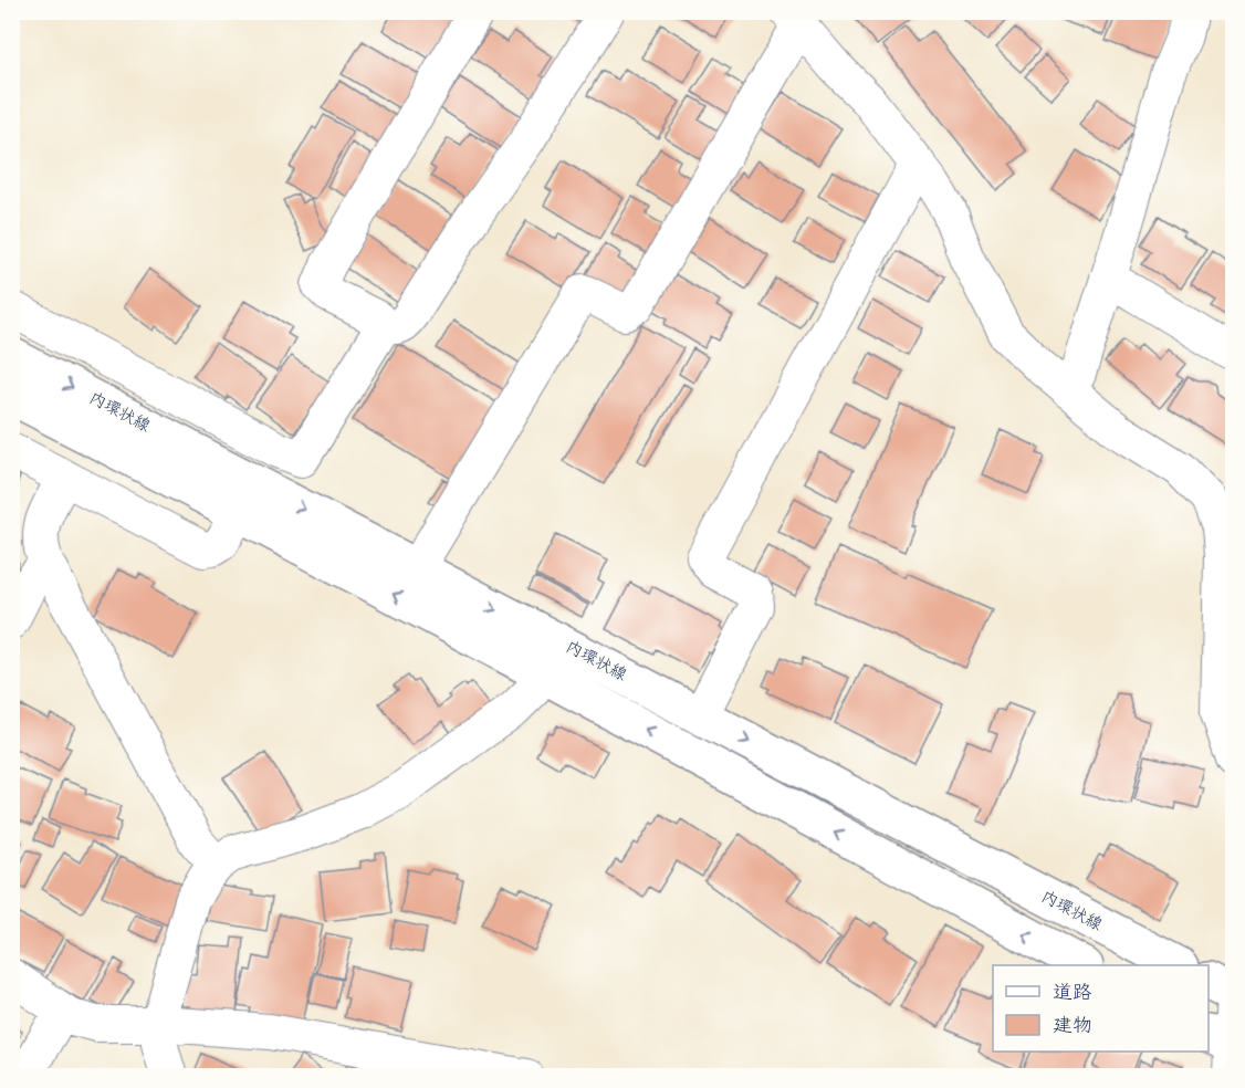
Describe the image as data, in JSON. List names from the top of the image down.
{
  "streets": {
    "main road": ["内環状線"]
  },
  "legend": ["道路", "建物"]
}
